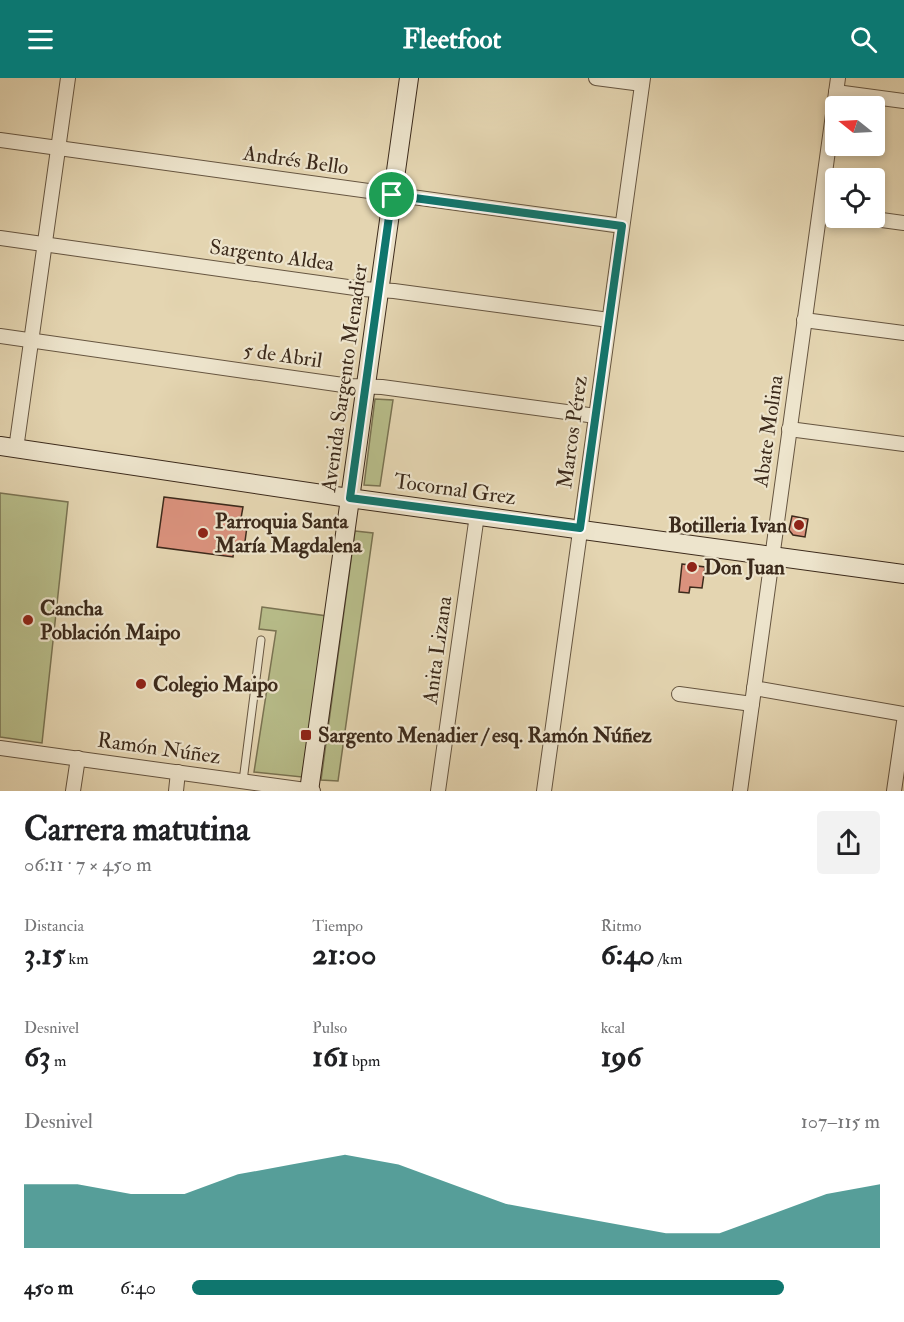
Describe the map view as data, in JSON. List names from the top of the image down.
{
  "streets": {
    "street": [
      "Andrés Bello",
      "Sargento Aldea",
      "5 de Abril",
      "Avenida Sargento Menadier",
      "Abate Molina",
      "Marcos Pérez",
      "Tocornal Grez",
      "Anita Lizana",
      "Ramón Núñez"
    ]
  },
  "crossings": [
    ["Andrés Bello", "Avenida Sargento Menadier"],
    ["Andrés Bello", "Marcos Pérez"],
    ["Sargento Aldea", "Avenida Sargento Menadier"],
    ["Sargento Aldea", "Marcos Pérez"],
    ["5 de Abril", "Avenida Sargento Menadier"],
    ["5 de Abril", "Marcos Pérez"],
    ["Avenida Sargento Menadier", "Tocornal Grez"],
    ["Avenida Sargento Menadier", "Ramón Núñez"],
    ["Abate Molina", "Tocornal Grez"],
    ["Marcos Pérez", "Tocornal Grez"],
    ["Tocornal Grez", "Anita Lizana"]
  ],
  "places": {
    "other": [
      "Botilleria Ivan",
      "Parroquia Santa María Magdalena",
      "Don Juan",
      "Cancha Población Maipo",
      "Colegio Maipo"
    ],
    "transit": ["Sargento Menadier / esq. Ramón Núñez"]
  },
  "north": "left",
  "page": {
    "header": "Fleetfoot",
    "heading": ["Carrera matutina", "06:11 · 7 × 450 m"],
    "stats": [
      ["Distancia", "3.15 km"],
      ["Tiempo", "21:00"],
      ["Ritmo", "6:40 /km"],
      ["Desnivel", "63 m"],
      ["Pulso", "161 bpm"],
      ["kcal", "196"]
    ],
    "chart": ["Desnivel", "107–115 m"],
    "list": [
      {
        "name": "450 m",
        "note": "6:40"
      }
    ]
  }
}
